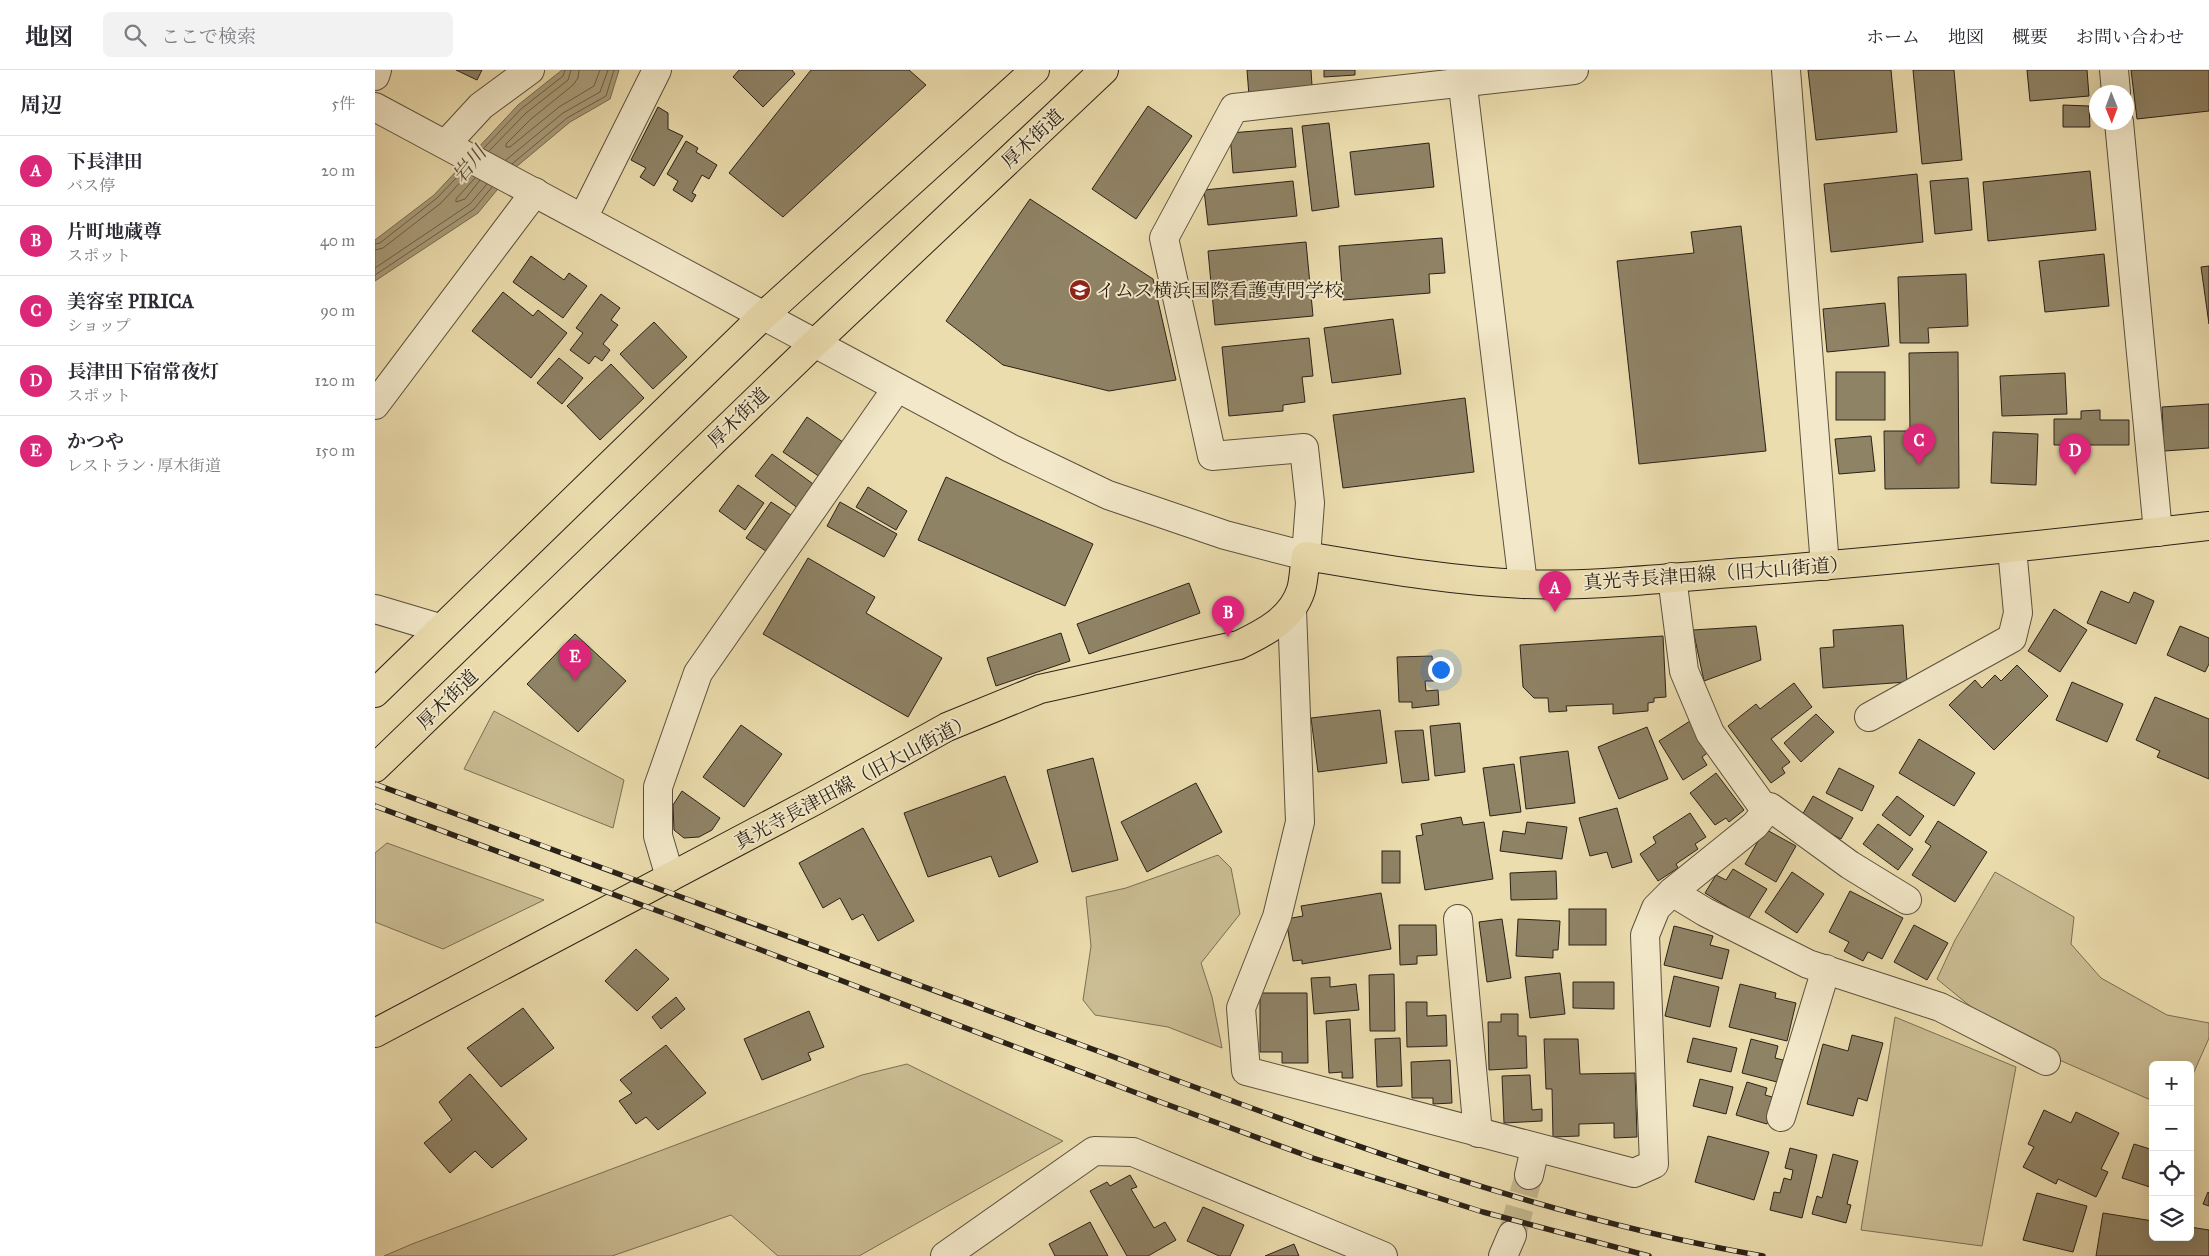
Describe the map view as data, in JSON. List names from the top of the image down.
{
  "streets": {
    "main road": ["厚木街道", "真光寺長津田線（旧大山街道）"]
  },
  "water": ["岩川"],
  "places": {
    "school or university": ["イムス横浜国際看護専門学校"]
  },
  "north": "bottom",
  "page": {
    "header": "地図",
    "search": "ここで検索",
    "nav": [
      "ホーム",
      "地図",
      "概要",
      "お問い合わせ"
    ],
    "heading": ["周辺", "5件"],
    "list": [
      {
        "mark": "A",
        "name": "下長津田",
        "note": "バス停",
        "value": "20 m"
      },
      {
        "mark": "B",
        "name": "片町地蔵尊",
        "note": "スポット",
        "value": "40 m"
      },
      {
        "mark": "C",
        "name": "美容室 PIRICA",
        "note": "ショップ",
        "value": "90 m"
      },
      {
        "mark": "D",
        "name": "長津田下宿常夜灯",
        "note": "スポット",
        "value": "120 m"
      },
      {
        "mark": "E",
        "name": "かつや",
        "note": "レストラン · 厚木街道",
        "value": "150 m"
      }
    ],
    "pins": [
      "C",
      "D",
      "A",
      "B",
      "E"
    ],
    "map_buttons": ["+", "−"]
  }
}
